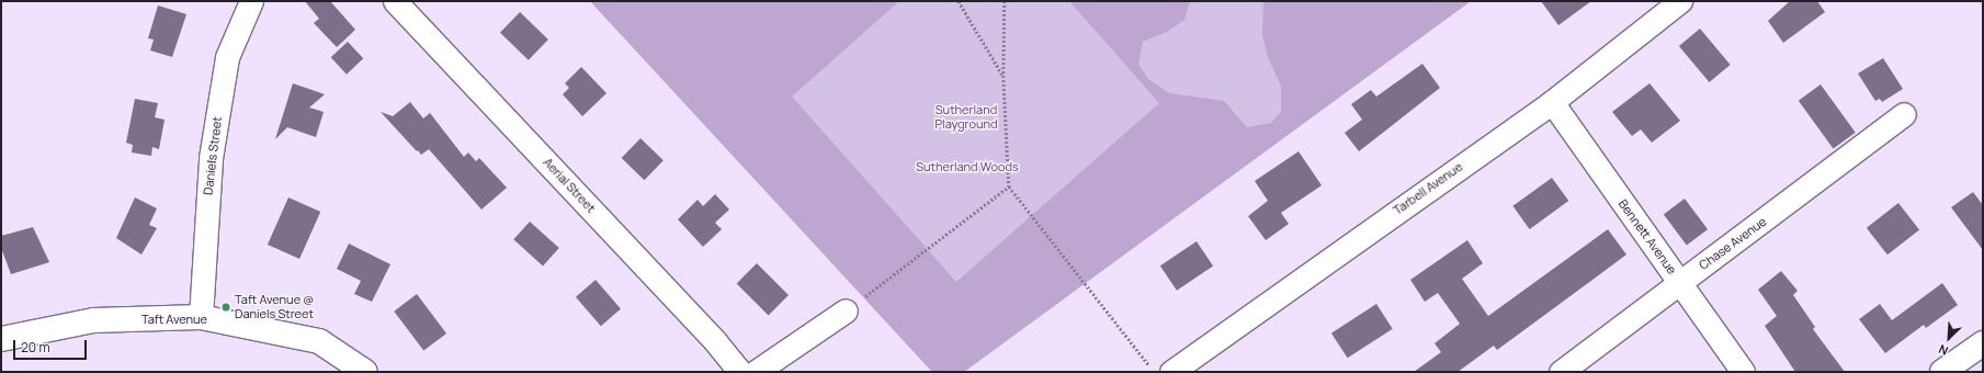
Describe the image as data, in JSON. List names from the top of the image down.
{
  "streets": {
    "street": [
      "Daniels Street",
      "Aerial Street",
      "Tarbell Avenue",
      "Bennett Avenue",
      "Chase Avenue",
      "Taft Avenue"
    ]
  },
  "crossings": [
    ["Daniels Street", "Taft Avenue"],
    ["Tarbell Avenue", "Bennett Avenue"],
    ["Bennett Avenue", "Chase Avenue"]
  ],
  "parks": ["Sutherland Playground", "Sutherland Woods"],
  "places": ["Taft Avenue @ Daniels Street"],
  "scale_bar": "20 m",
  "north": "bottom left"
}
